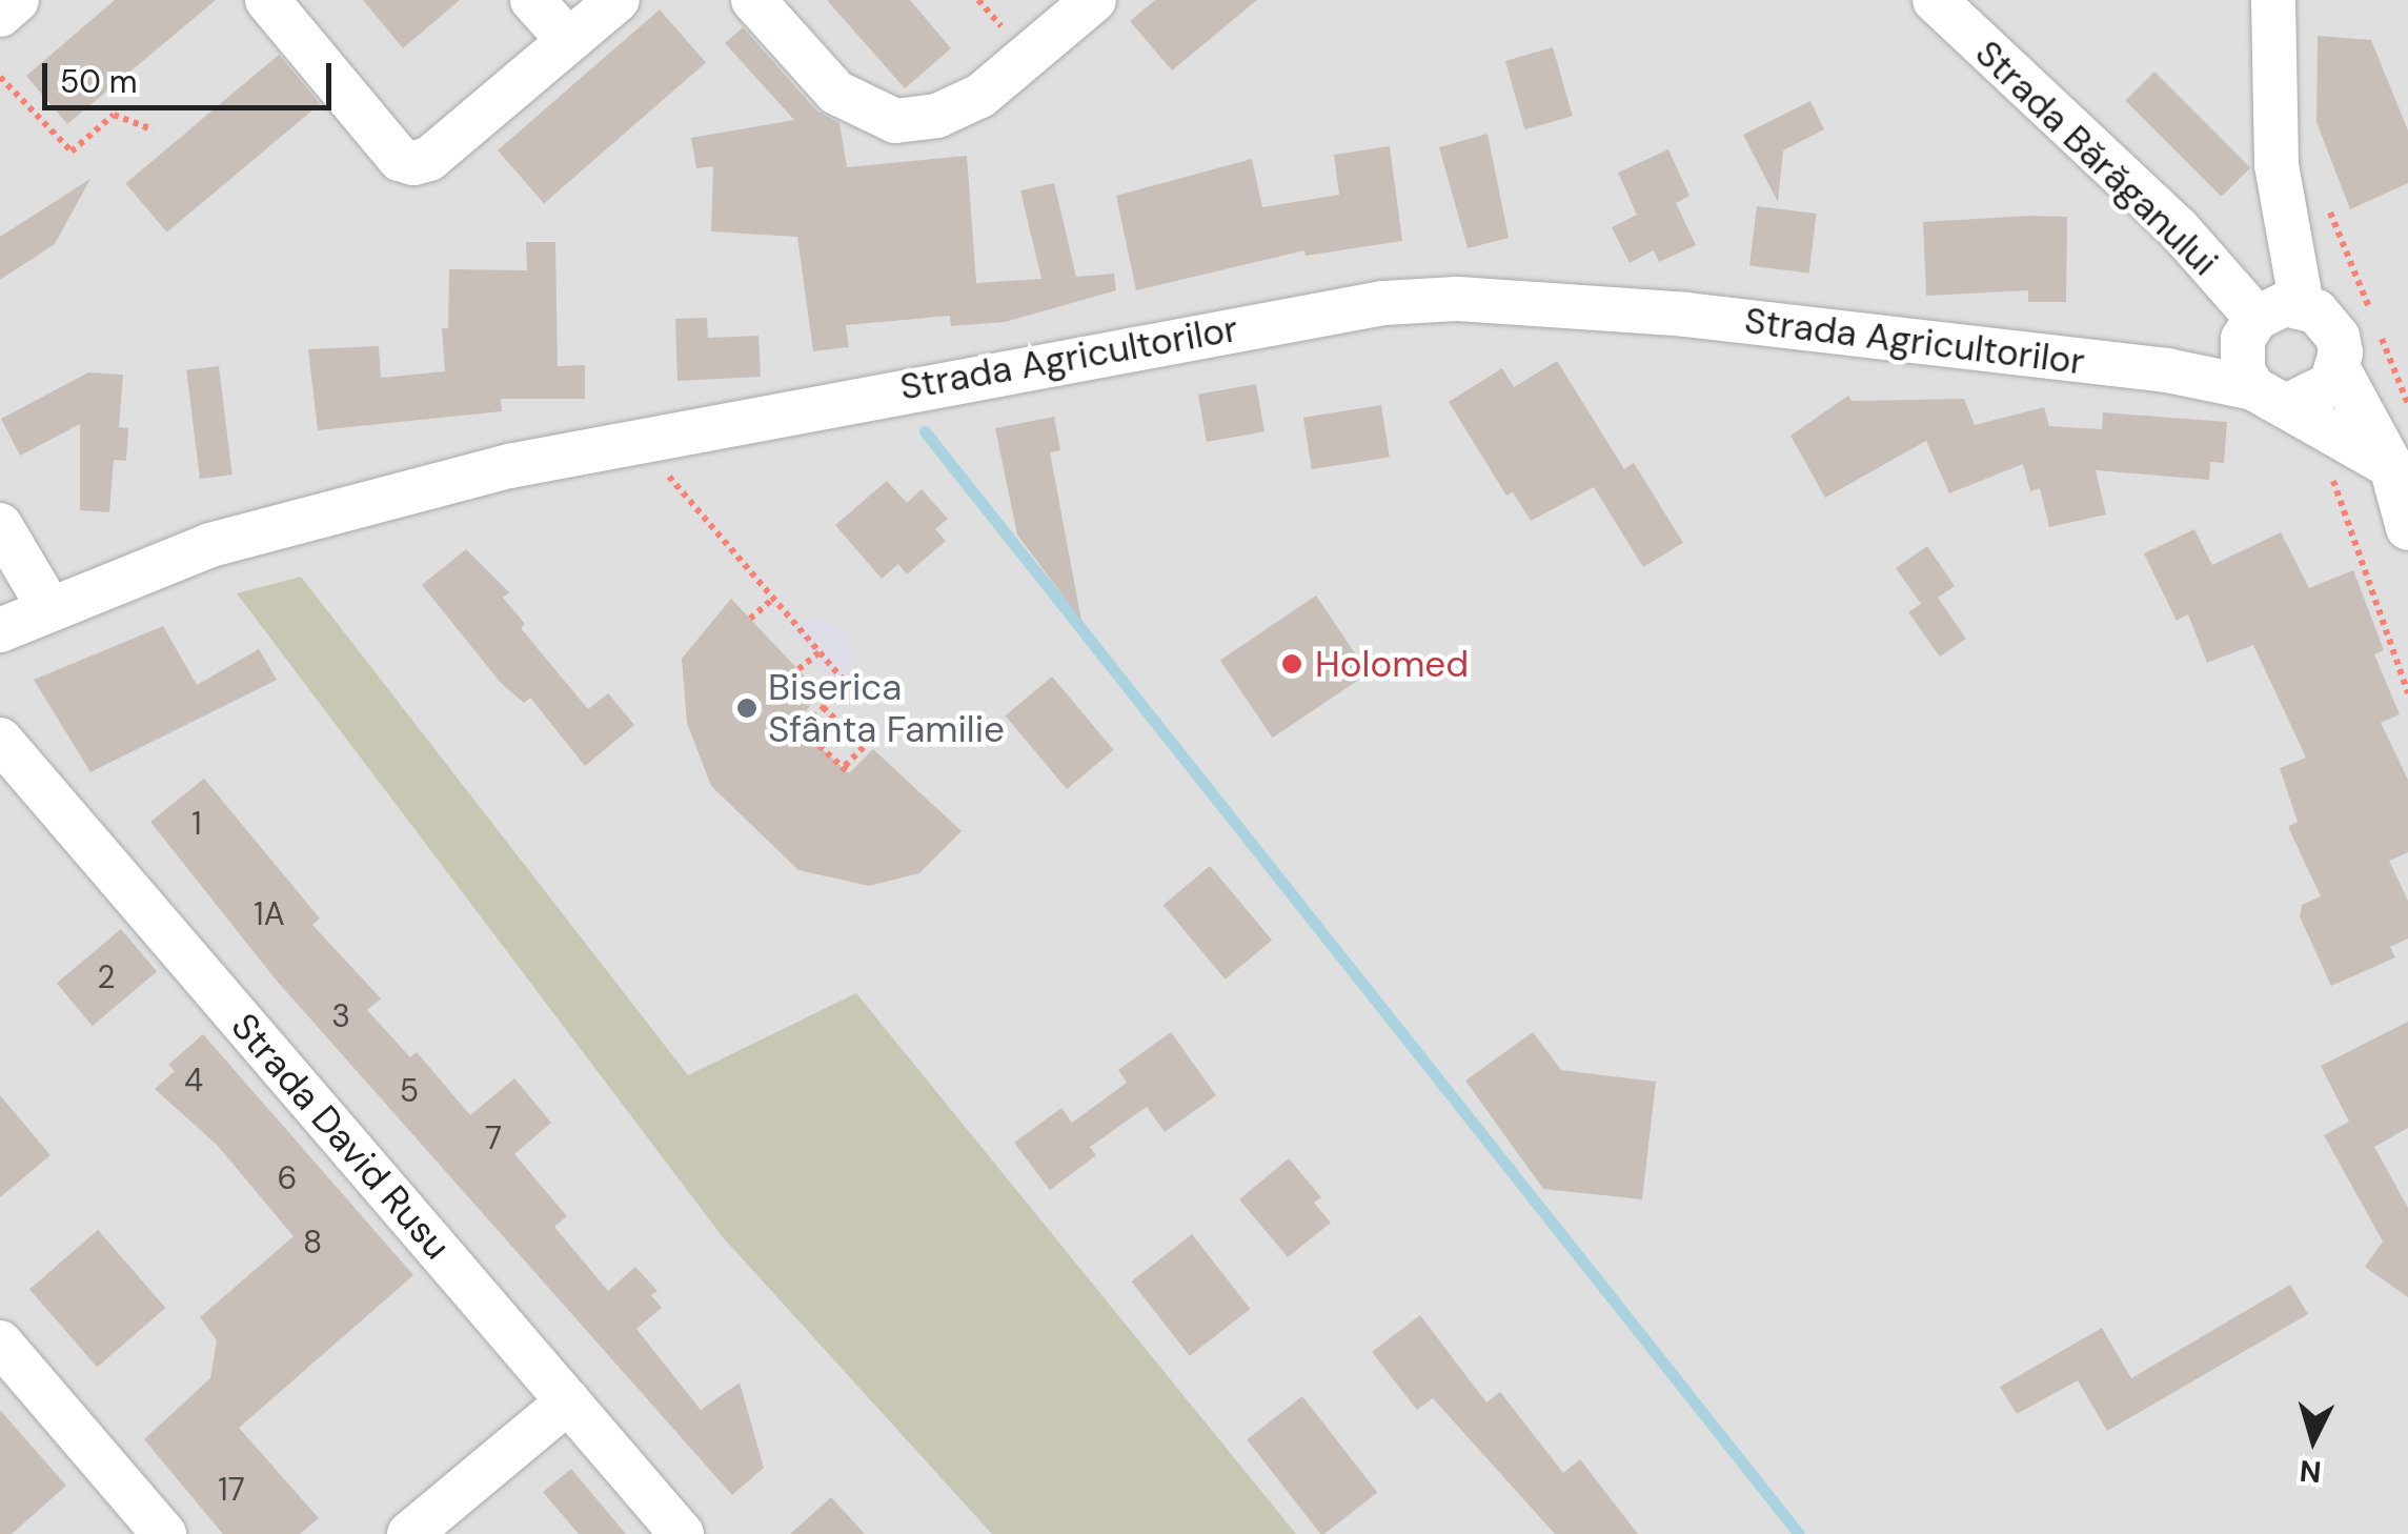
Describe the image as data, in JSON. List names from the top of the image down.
{
  "streets": {
    "street": ["Strada Bărăganului", "Strada Agricultorilor", "Strada David Rusu"]
  },
  "crossings": [
    ["Strada Bărăganului", "Strada Agricultorilor"]
  ],
  "places": ["Holomed", "Biserica Sfânta Familie"],
  "house_numbers": [
    "1",
    "1A",
    "2",
    "3",
    "4",
    "5",
    "7",
    "6",
    "8",
    "17"
  ],
  "scale_bar": "50 m",
  "north": "bottom"
}
